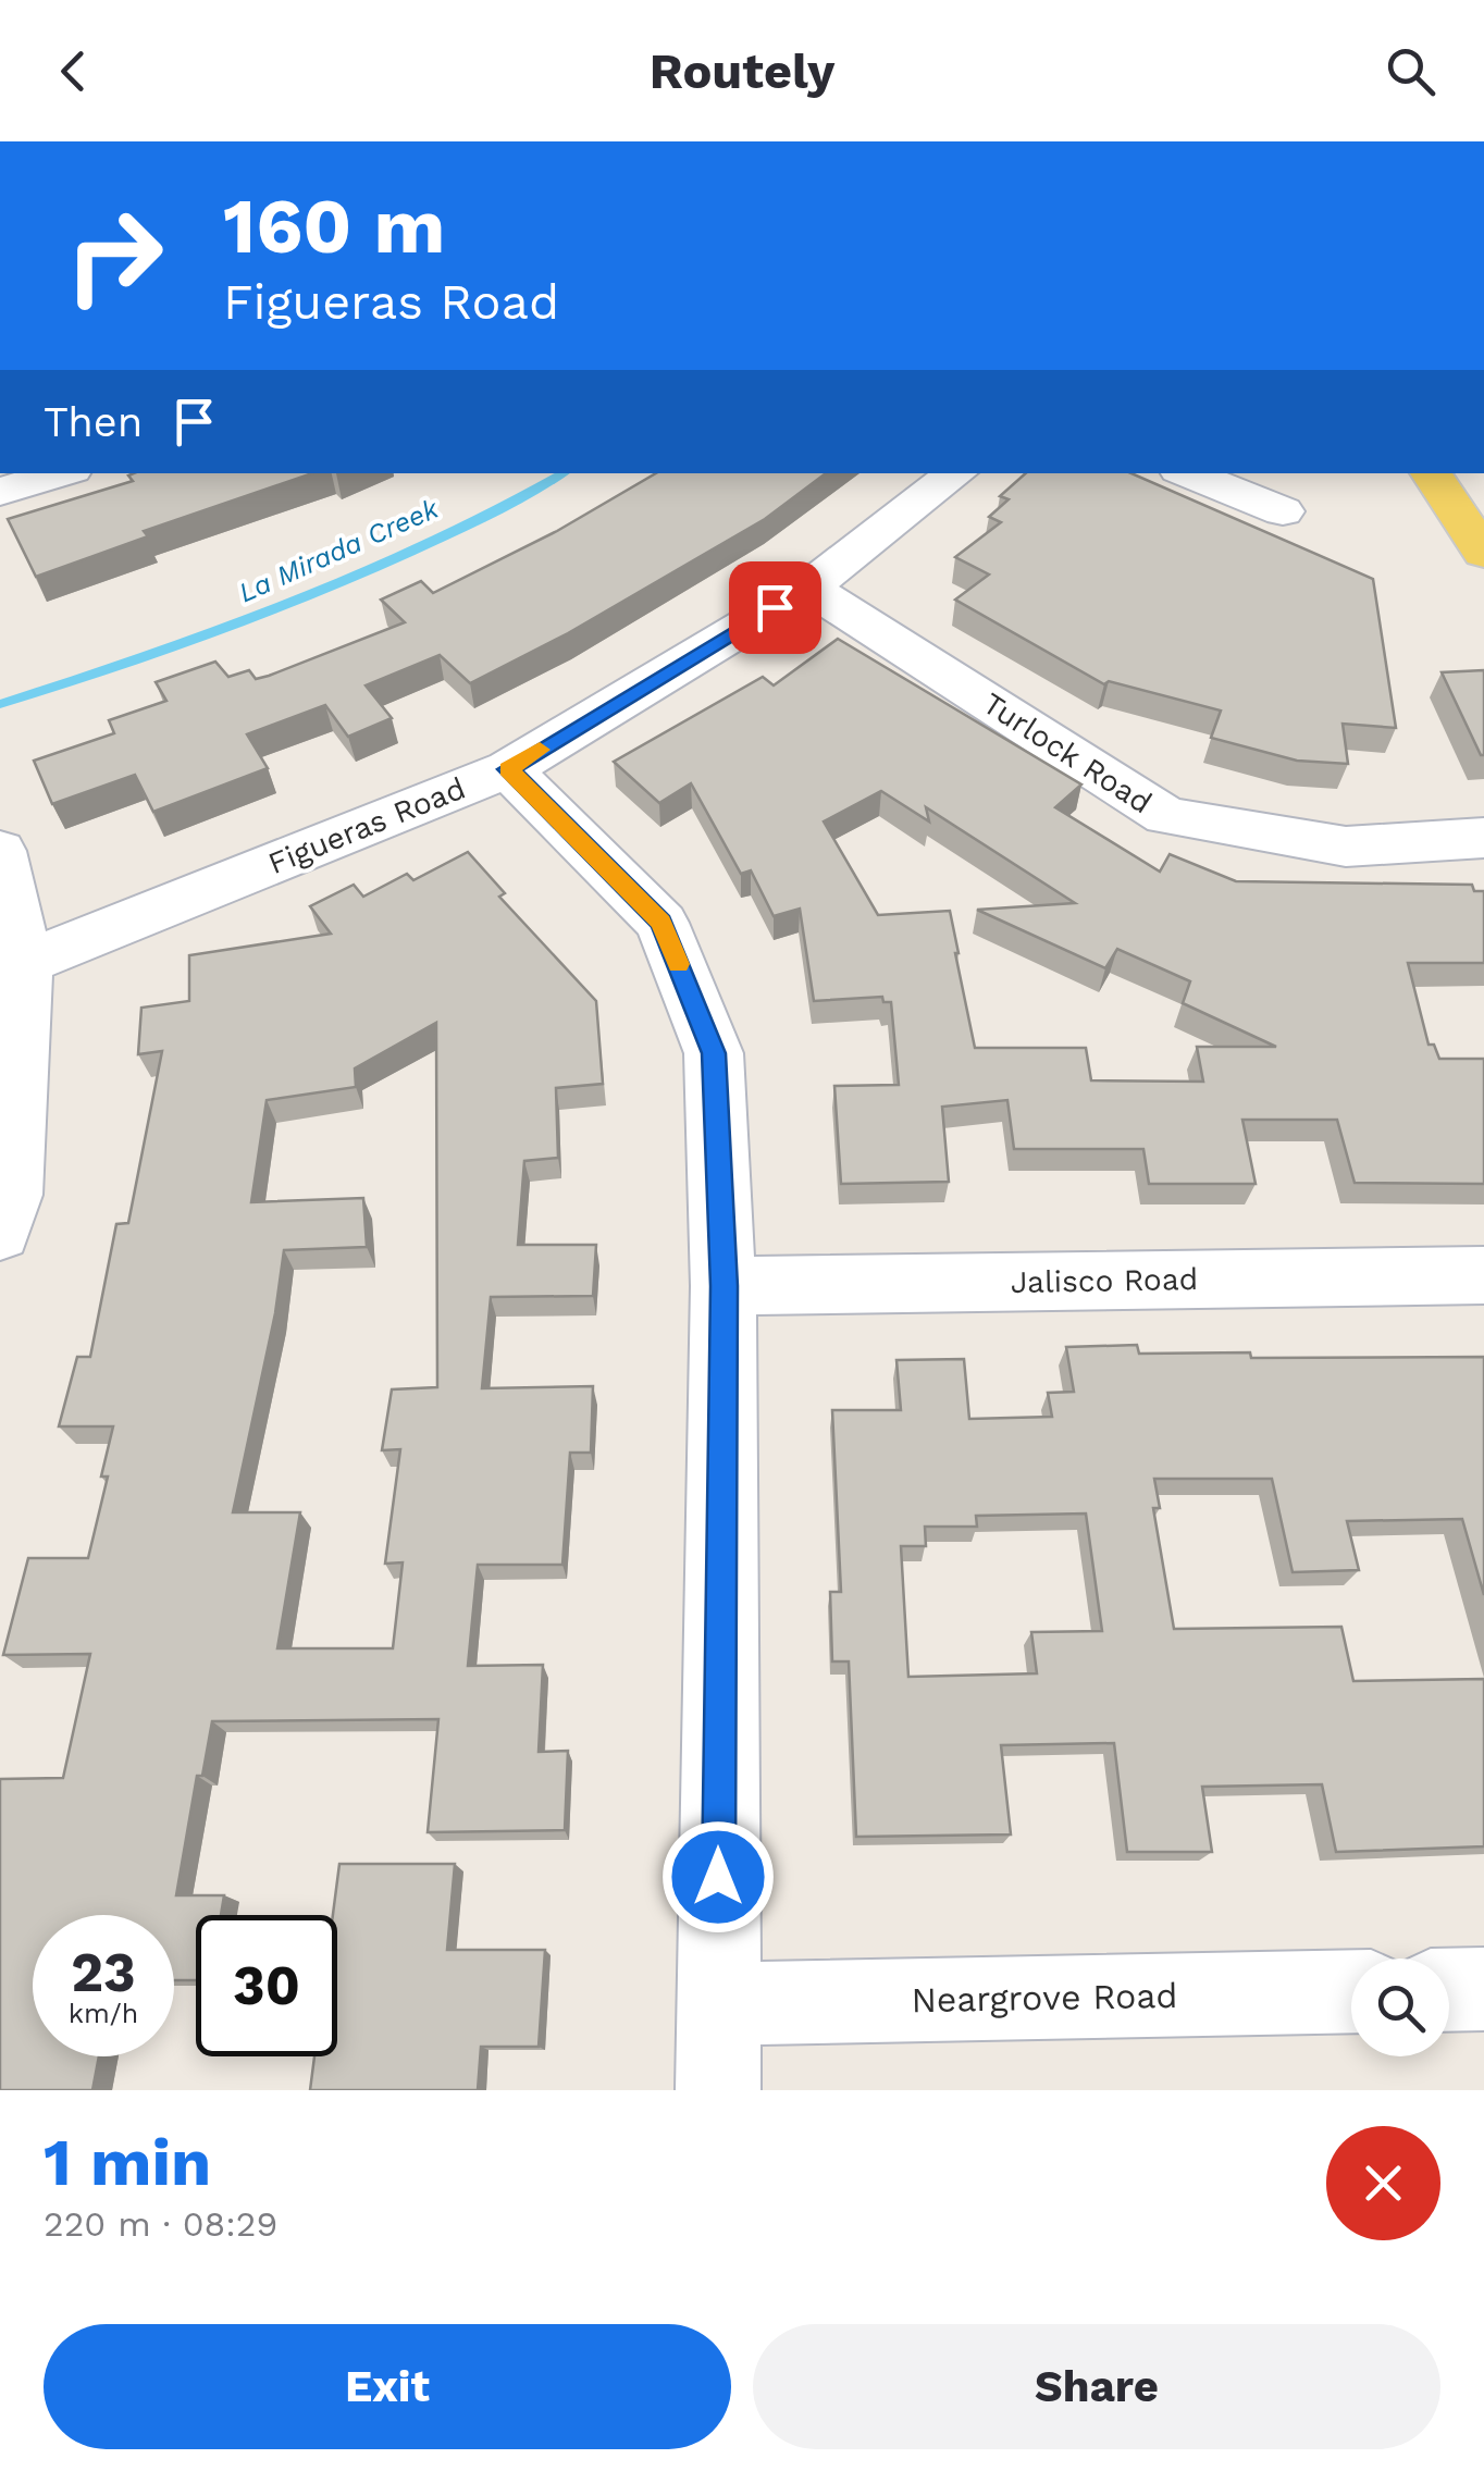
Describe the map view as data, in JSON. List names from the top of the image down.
{
  "streets": {
    "street": [
      "Turlock Road",
      "Figueras Road",
      "Jalisco Road",
      "Neargrove Road"
    ]
  },
  "crossings": [
    ["Turlock Road", "Figueras Road"]
  ],
  "water": ["La Mirada Creek"],
  "page": {
    "header": "Routely",
    "turn": ["160 m", "Figueras Road"],
    "then": "Then",
    "speed": "23 km/h",
    "limit": "30",
    "heading": ["1 min", "220 m · 08:29"],
    "buttons": ["Exit", "Share"]
  }
}
